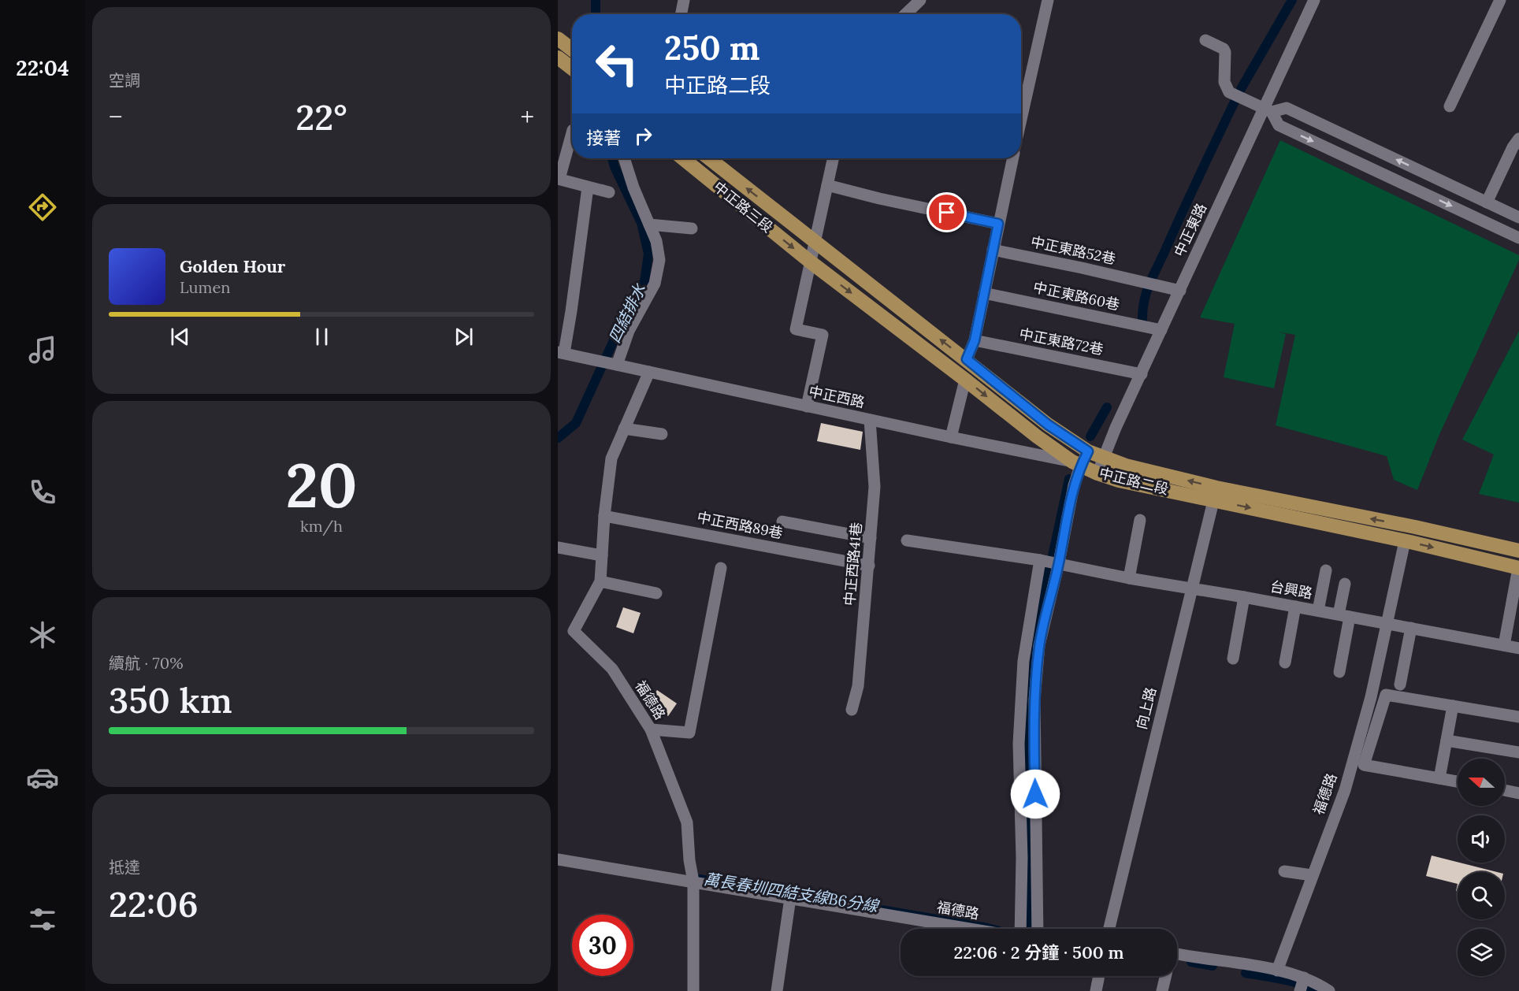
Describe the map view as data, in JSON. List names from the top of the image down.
{
  "streets": {
    "main road": ["中正路三段", "中正路二段"],
    "street": [
      "中正東路",
      "中正東路52巷",
      "中正東路60巷",
      "中正東路72巷",
      "中正西路",
      "中正西路89巷",
      "中正西路41巷",
      "台興路",
      "福德路",
      "向上路"
    ]
  },
  "crossings": [
    ["中正路三段", "中正路二段"],
    ["中正東路", "中正東路52巷"],
    ["中正東路", "中正東路60巷"],
    ["中正東路", "中正東路72巷"],
    ["中正東路", "中正路二段"],
    ["中正西路", "中正路二段"],
    ["中正西路", "中正西路41巷"],
    ["中正路二段", "福德路"],
    ["中正路二段", "向上路"],
    ["中正西路89巷", "中正西路41巷"],
    ["台興路", "福德路"],
    ["台興路", "向上路"]
  ],
  "water": ["四結排水", "萬長春圳四結支線B6分線"],
  "north": "left",
  "page": {
    "tabs": "22:04",
    "tile": [
      "空調",
      ["20", "km/h"],
      ["續航 · 70%", "350 km"],
      ["抵達", "22:06"]
    ],
    "turn": ["250 m", "中正路二段"],
    "heat": ["−", "22°", "+"],
    "then": "接著",
    "song": ["Golden Hour", "Lumen"],
    "limit": "30",
    "trip": "22:06 · 2 分鐘 · 500 m"
  }
}
